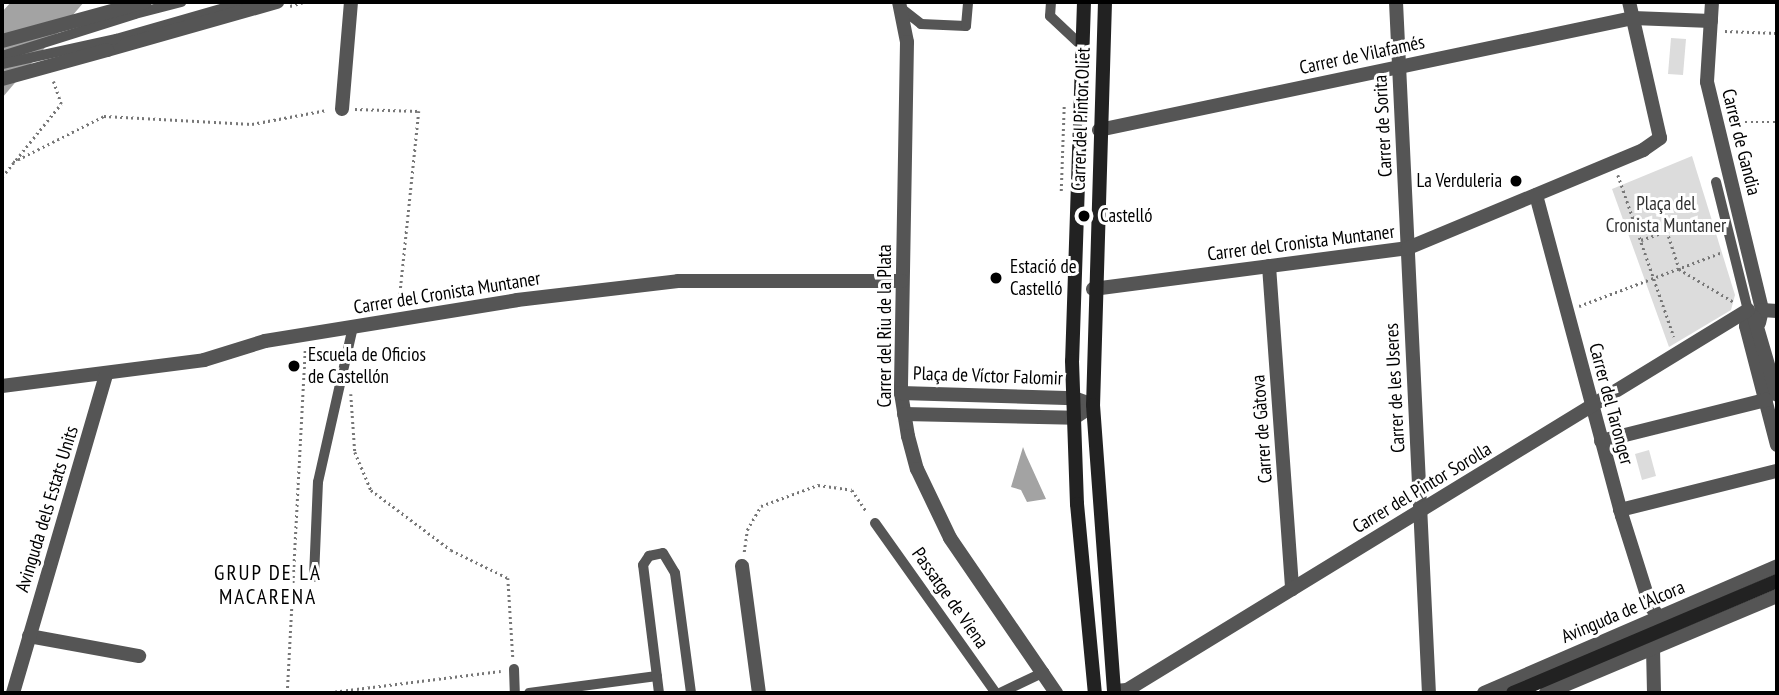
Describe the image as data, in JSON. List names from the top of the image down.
{
  "streets": {
    "main road": ["Carrer del Pintor Oliet", "Avinguda de l'Alcora"],
    "street": [
      "Carrer de Vilafamés",
      "Carrer de Sorita",
      "Carrer de Gandia",
      "Carrer del Cronista Muntaner",
      "Carrer del Riu de la Plata",
      "Plaça de Víctor Falomir",
      "Carrer de les Useres",
      "Carrer del Taronger",
      "Carrer de Gàtova",
      "Carrer del Pintor Sorolla",
      "Avinguda dels Estats Units"
    ],
    "lane": ["Passatge de Viena"]
  },
  "crossings": [
    ["Carrer de Vilafamés", "Carrer del Pintor Oliet"],
    ["Carrer de Vilafamés", "Carrer de Sorita"],
    ["Carrer de Vilafamés", "Carrer del Cronista Muntaner"],
    ["Carrer del Pintor Oliet", "Carrer del Cronista Muntaner"],
    ["Carrer del Pintor Oliet", "Plaça de Víctor Falomir"],
    ["Carrer del Pintor Oliet", "Carrer del Pintor Sorolla"],
    ["Carrer de Sorita", "Carrer del Cronista Muntaner"],
    ["Carrer de Sorita", "Carrer de les Useres"],
    ["Carrer de Gandia", "Carrer del Pintor Sorolla"],
    ["Carrer del Cronista Muntaner", "Carrer del Riu de la Plata"],
    ["Carrer del Cronista Muntaner", "Carrer de les Useres"],
    ["Carrer del Cronista Muntaner", "Carrer del Taronger"],
    ["Carrer del Cronista Muntaner", "Carrer de Gàtova"],
    ["Carrer del Cronista Muntaner", "Avinguda dels Estats Units"],
    ["Carrer del Riu de la Plata", "Plaça de Víctor Falomir"],
    ["Carrer del Riu de la Plata", "Passatge de Viena"],
    ["Carrer de les Useres", "Carrer del Pintor Sorolla"],
    ["Carrer del Taronger", "Carrer del Pintor Sorolla"],
    ["Carrer del Taronger", "Avinguda de l'Alcora"],
    ["Carrer de Gàtova", "Carrer del Pintor Sorolla"]
  ],
  "districts": ["GRUP DE LA MACARENA"],
  "parks": ["Plaça del Cronista Muntaner"],
  "places": [
    "La Verduleria",
    "Castelló",
    "Estació de Castelló",
    "Escuela de Oficios de Castellón"
  ]
}
